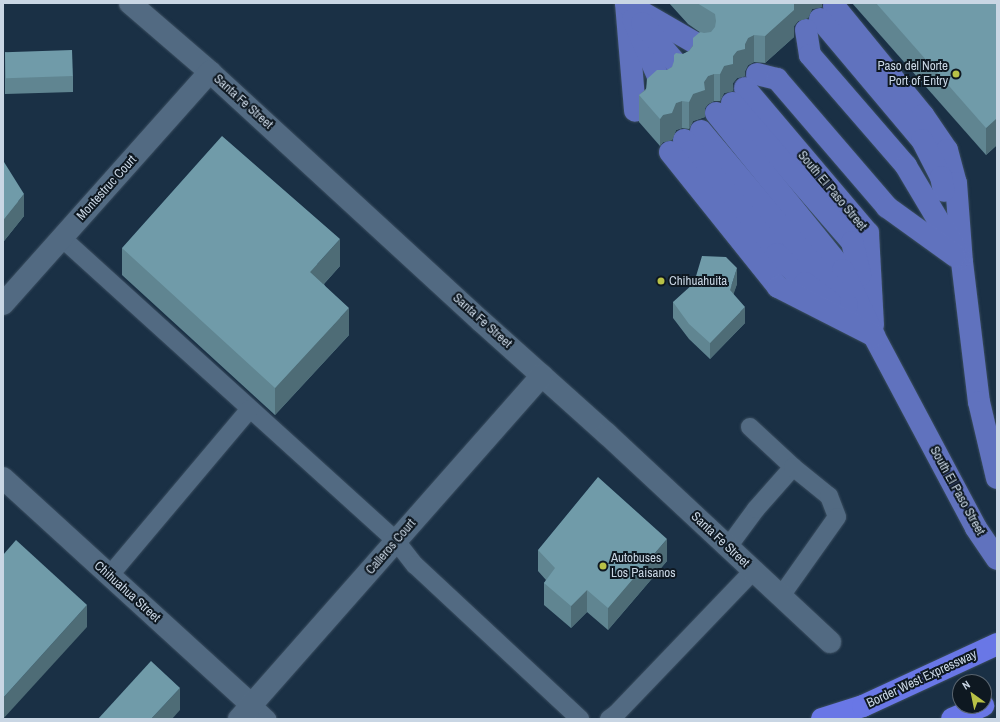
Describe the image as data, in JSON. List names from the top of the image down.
{
  "streets": {
    "highway": ["Border West Expressway"],
    "main road": ["South El Paso Street"],
    "street": [
      "Santa Fe Street",
      "Montestruc Court",
      "Calleros Court",
      "Chihuahua Street"
    ]
  },
  "crossings": [
    ["Santa Fe Street", "Montestruc Court"],
    ["Santa Fe Street", "Calleros Court"],
    ["Calleros Court", "Chihuahua Street"]
  ],
  "places": ["Paso del Norte Port of Entry", "Chihuahuita", "Autobuses Los Paisanos"],
  "north": "top left"
}
